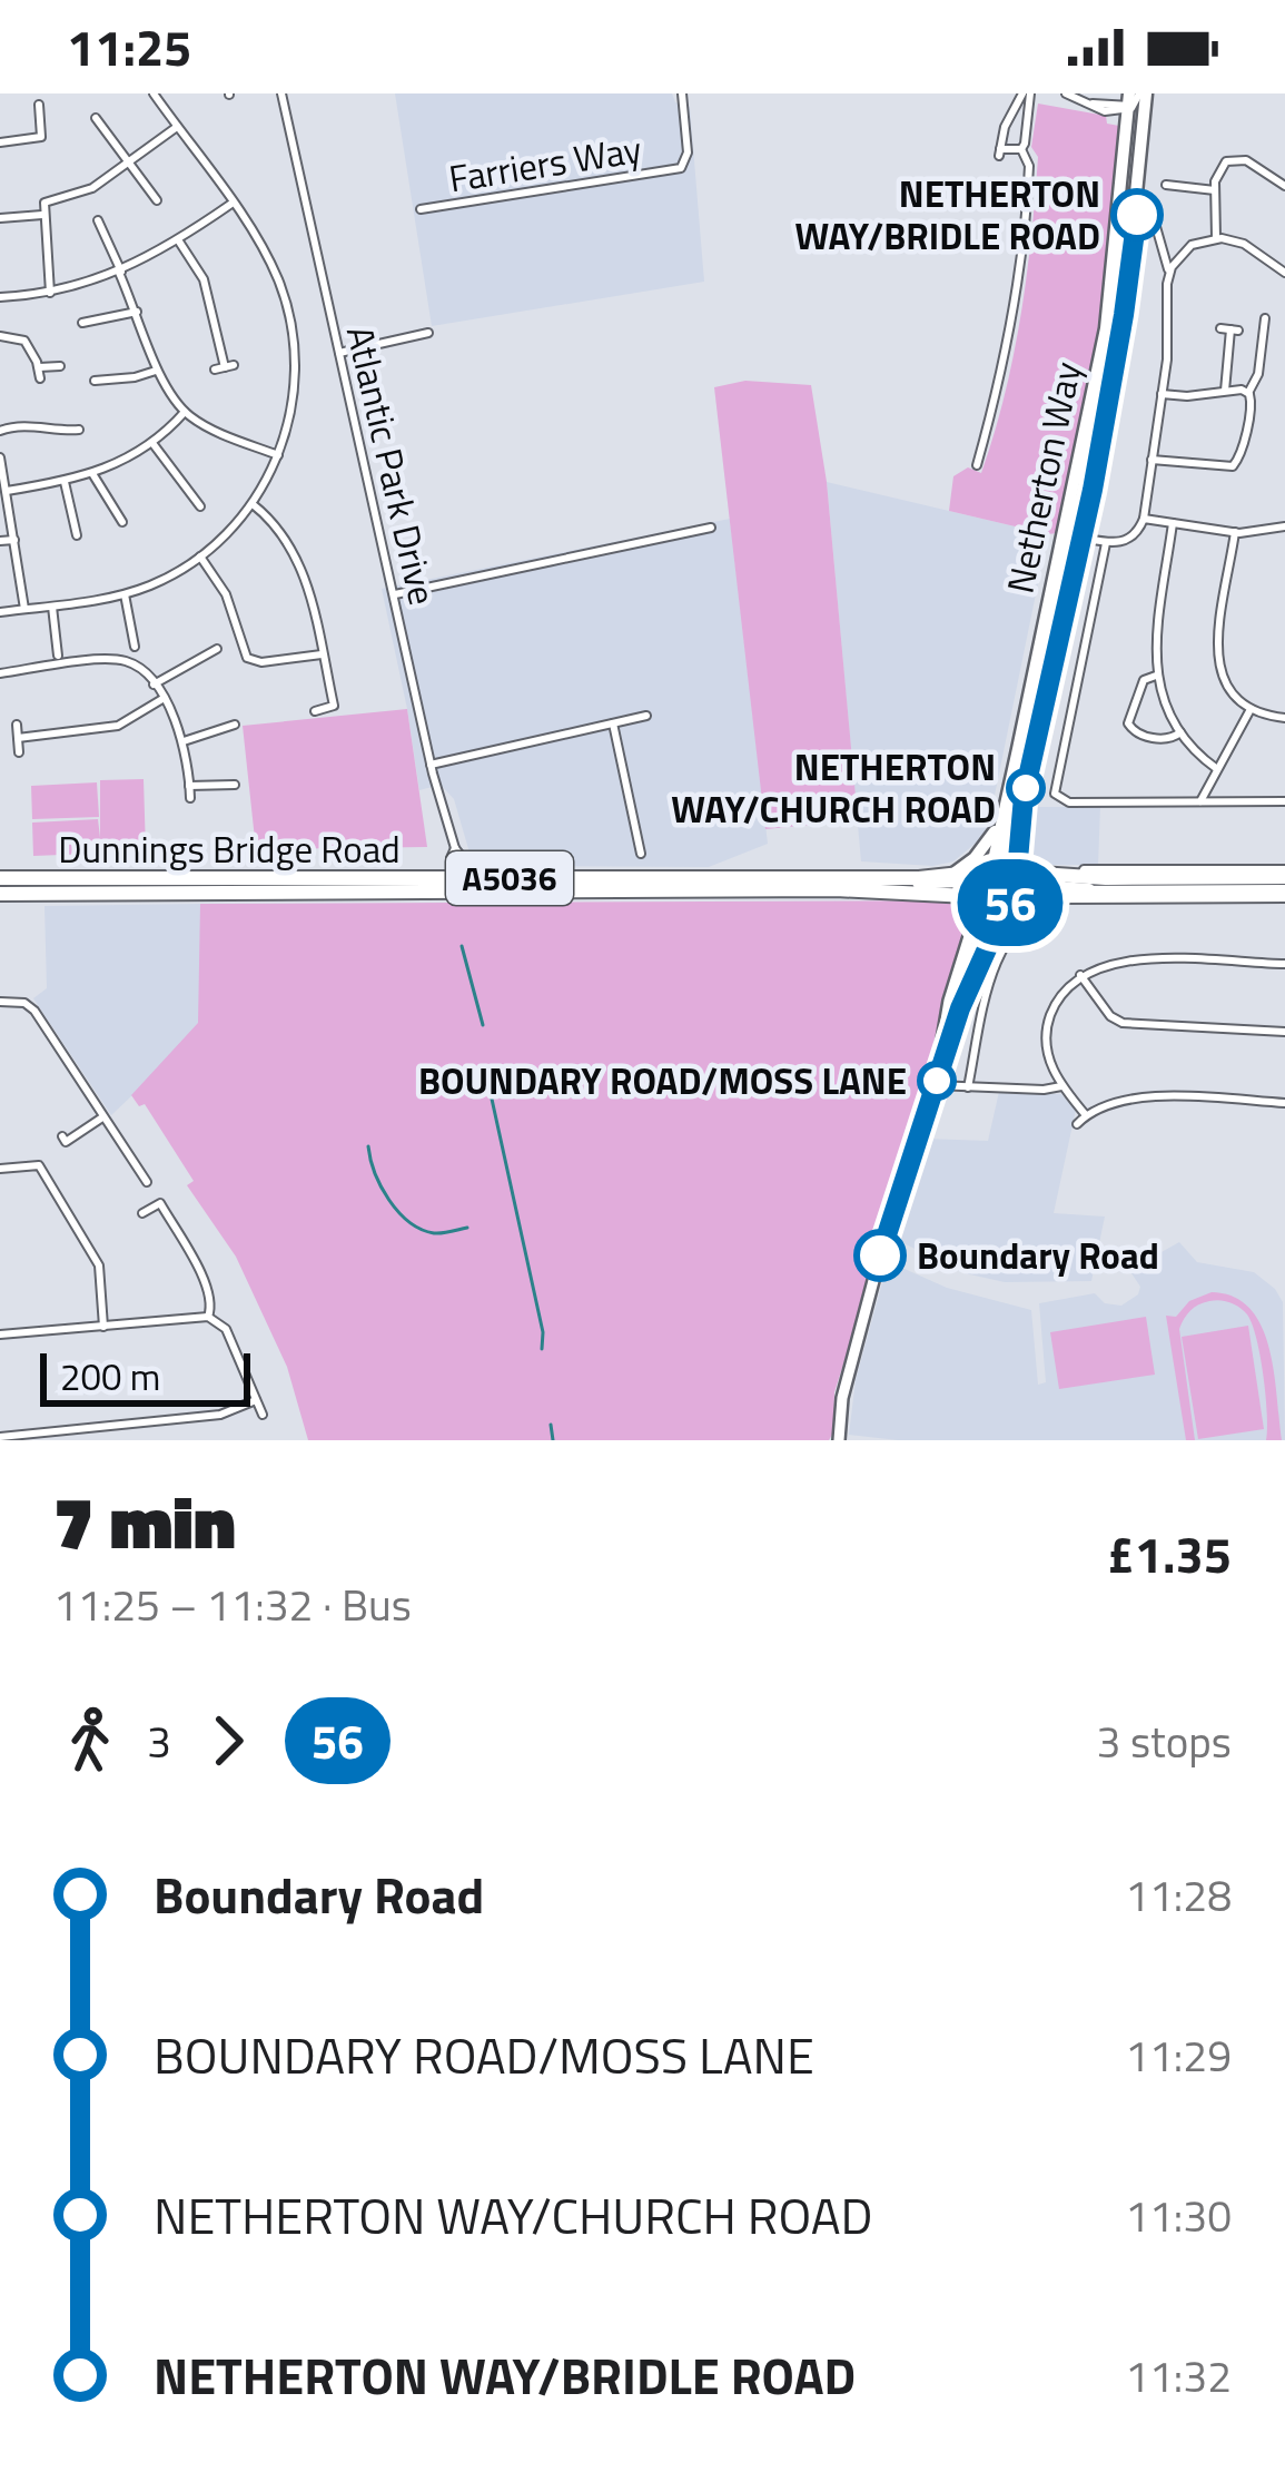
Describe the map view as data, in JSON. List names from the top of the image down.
{
  "streets": {
    "highway": ["Dunnings Bridge Road", "A5036"],
    "main road": ["Netherton Way"],
    "street": ["Farriers Way", "Atlantic Park Drive"]
  },
  "crossings": [
    ["Atlantic Park Drive", "Dunnings Bridge Road"],
    ["Netherton Way", "Dunnings Bridge Road"],
    ["Netherton Way", "A5036"],
    ["Dunnings Bridge Road", "A5036"]
  ],
  "places": [
    "NETHERTON WAY/BRIDLE ROAD",
    "NETHERTON WAY/CHURCH ROAD",
    "BOUNDARY ROAD/MOSS LANE",
    "Boundary Road"
  ],
  "lines": ["bus line 56"],
  "scale_bar": "200 m",
  "page": {
    "status": "11:25",
    "on_map": "56",
    "scale": "200 m",
    "heading": ["7 min", "11:25 – 11:32 · Bus", "£1.35"],
    "legs": ["3", "56", "3 stops"],
    "list": [
      {
        "name": "Boundary Road",
        "value": "11:28"
      },
      {
        "name": "BOUNDARY ROAD/MOSS LANE",
        "value": "11:29"
      },
      {
        "name": "NETHERTON WAY/CHURCH ROAD",
        "value": "11:30"
      },
      {
        "name": "NETHERTON WAY/BRIDLE ROAD",
        "value": "11:32"
      }
    ]
  }
}
